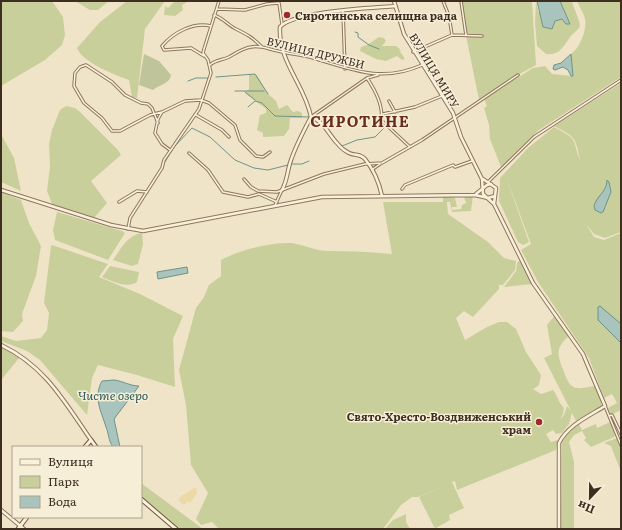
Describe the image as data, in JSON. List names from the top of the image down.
{
  "streets": {
    "street": ["ВУЛИЦЯ ДРУЖБИ", "ВУЛИЦЯ МИРУ"]
  },
  "crossings": [
    ["ВУЛИЦЯ ДРУЖБИ", "ВУЛИЦЯ МИРУ"]
  ],
  "districts": ["СИРОТИНЕ"],
  "water": ["Чисте озеро"],
  "places": ["Сиротинська селищна рада", "Свято-Хресто-Воздвиженський храм"],
  "legend": ["Вулиця", "Парк", "Вода"],
  "north": "bottom"
}
